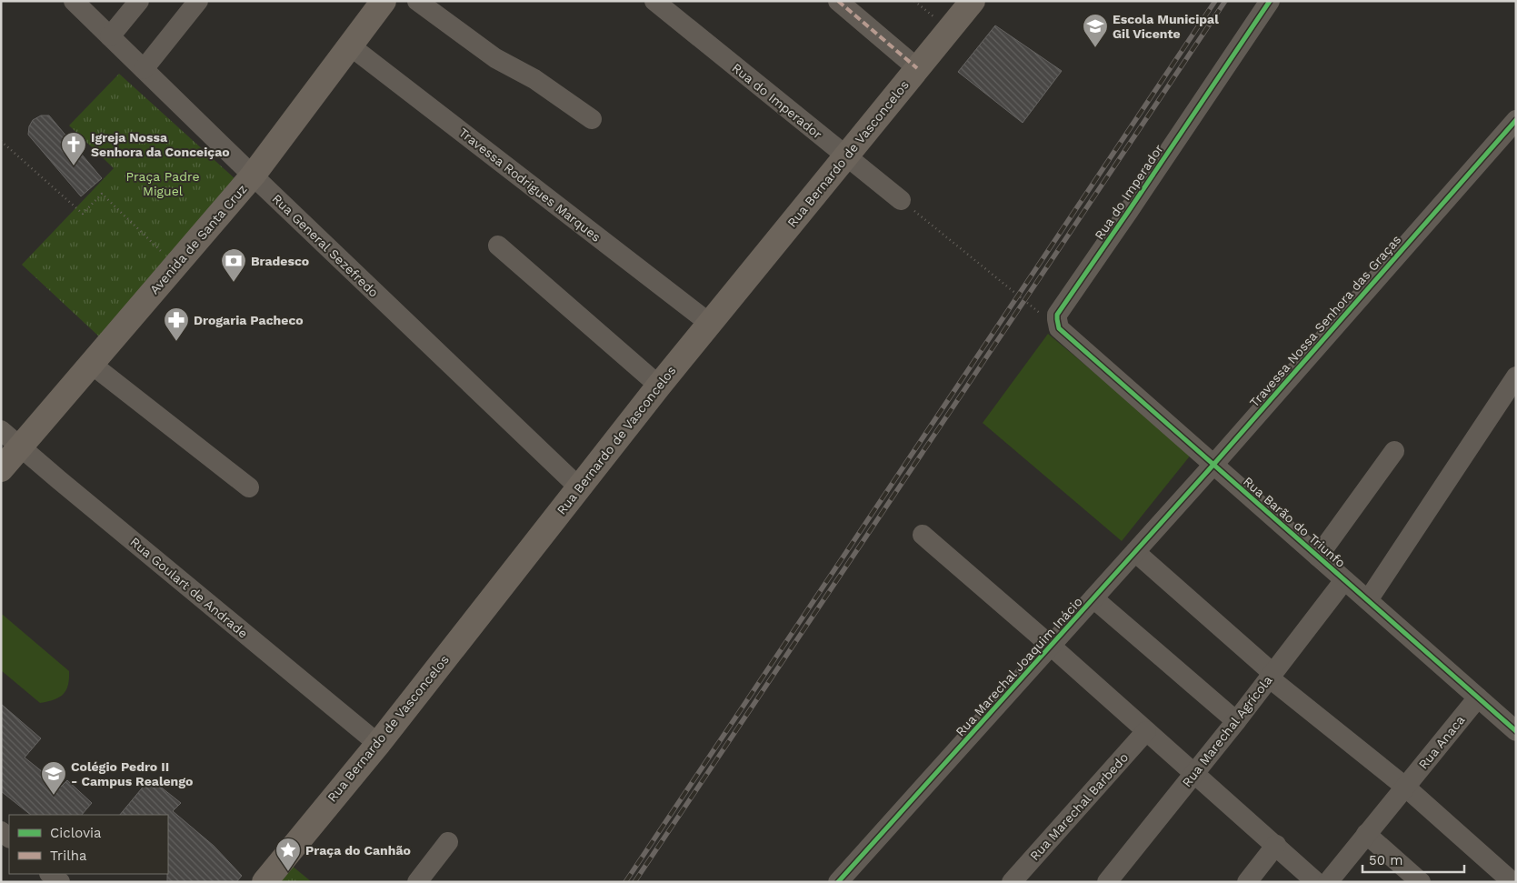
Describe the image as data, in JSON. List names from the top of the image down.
{
  "streets": {
    "main road": ["Rua Bernardo de Vasconcelos", "Avenida de Santa Cruz"],
    "street": [
      "Rua do Imperador",
      "Travessa Rodrigues Marques",
      "Rua General Sezefredo",
      "Travessa Nossa Senhora das Graças",
      "Rua Barão do Triunfo",
      "Rua Goulart de Andrade",
      "Rua Marechal Joaquim Inácio",
      "Rua Marechal Agrícola",
      "Rua Anaca",
      "Rua Marechal Barbedo"
    ]
  },
  "crossings": [
    ["Rua do Imperador", "Rua Bernardo de Vasconcelos"],
    ["Rua do Imperador", "Rua Barão do Triunfo"],
    ["Rua Bernardo de Vasconcelos", "Travessa Rodrigues Marques"],
    ["Rua Bernardo de Vasconcelos", "Rua General Sezefredo"],
    ["Rua Bernardo de Vasconcelos", "Rua Goulart de Andrade"],
    ["Travessa Rodrigues Marques", "Avenida de Santa Cruz"],
    ["Avenida de Santa Cruz", "Rua General Sezefredo"],
    ["Avenida de Santa Cruz", "Rua Goulart de Andrade"],
    ["Travessa Nossa Senhora das Graças", "Rua Barão do Triunfo"],
    ["Travessa Nossa Senhora das Graças", "Rua Marechal Joaquim Inácio"],
    ["Rua Barão do Triunfo", "Rua Marechal Joaquim Inácio"],
    ["Rua Barão do Triunfo", "Rua Marechal Agrícola"],
    ["Rua Barão do Triunfo", "Rua Anaca"]
  ],
  "parks": ["Praça Padre Miguel"],
  "places": {
    "school or university": ["Escola Municipal Gil Vicente", "Colégio Pedro II - Campus Realengo"],
    "church": ["Igreja Nossa Senhora da Conceiçao"],
    "bank": ["Bradesco"],
    "pharmacy": ["Drogaria Pacheco"],
    "place": ["Praça do Canhão"]
  },
  "legend": ["Ciclovia", "Trilha"],
  "scale_bar": "50 m"
}
